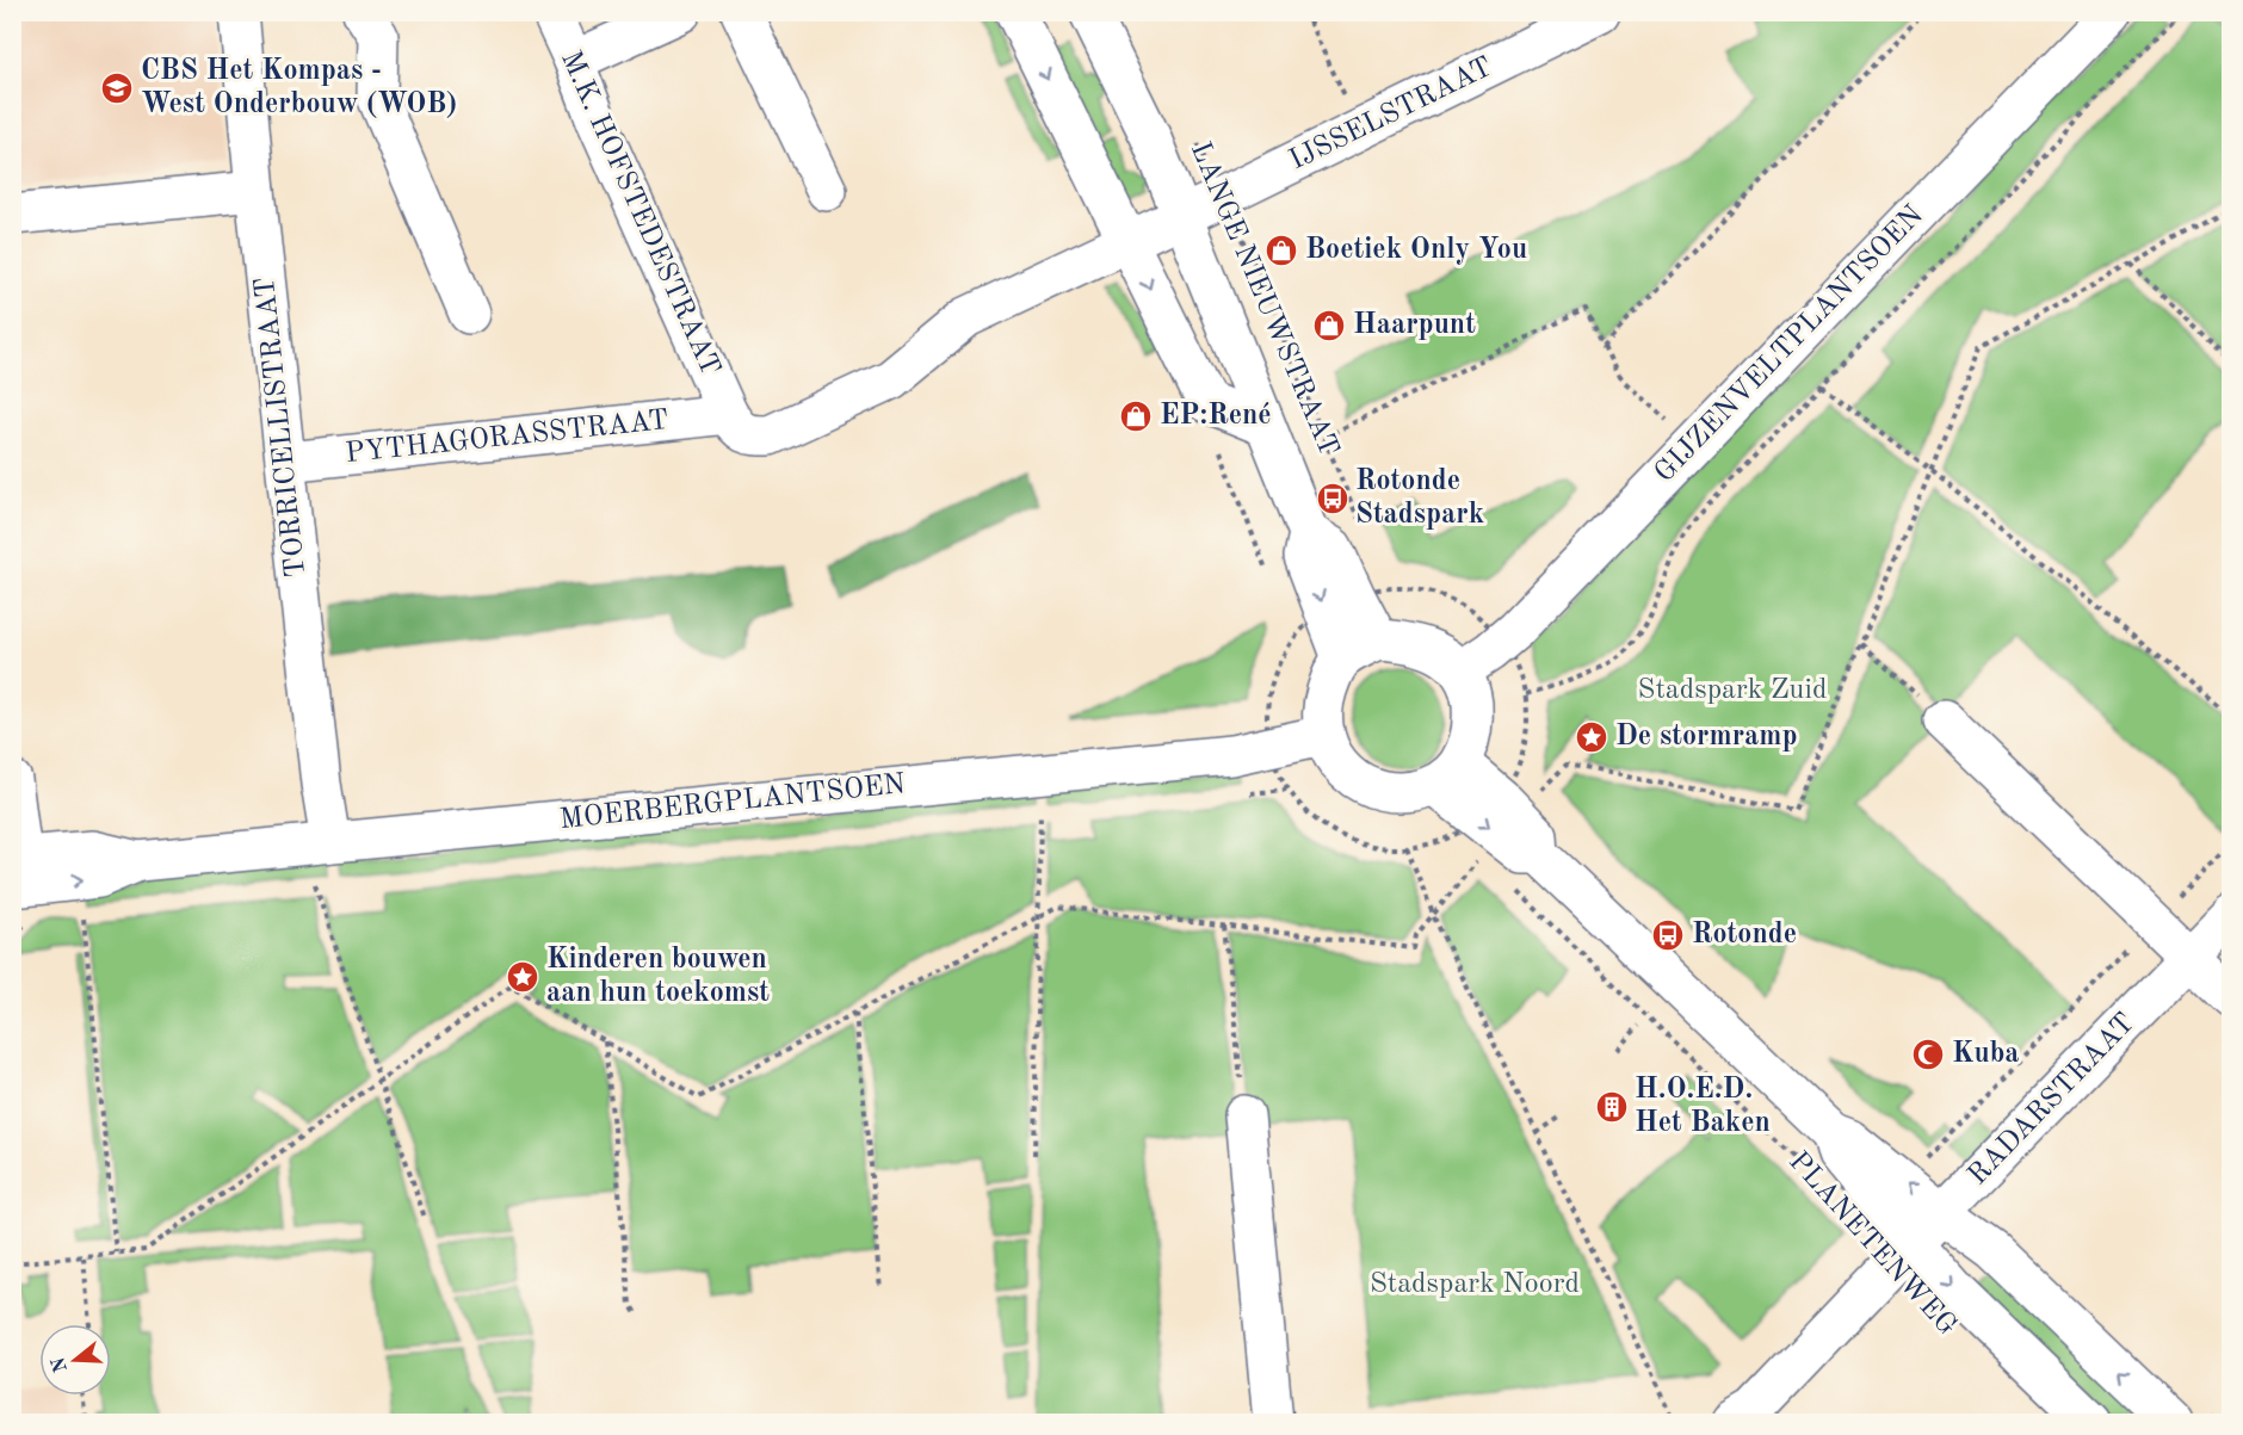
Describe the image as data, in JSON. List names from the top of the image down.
{
  "streets": {
    "street": [
      "IJSSELSTRAAT",
      "M.K. HOFSTEDESTRAAT",
      "LANGE NIEUWSTRAAT",
      "GIJZENVELTPLANTSOEN",
      "TORRICELLISTRAAT",
      "PYTHAGORASSTRAAT",
      "MOERBERGPLANTSOEN",
      "RADARSTRAAT",
      "PLANETENWEG"
    ]
  },
  "crossings": [
    ["IJSSELSTRAAT", "M.K. HOFSTEDESTRAAT"],
    ["IJSSELSTRAAT", "LANGE NIEUWSTRAAT"],
    ["IJSSELSTRAAT", "PYTHAGORASSTRAAT"],
    ["M.K. HOFSTEDESTRAAT", "PYTHAGORASSTRAAT"],
    ["LANGE NIEUWSTRAAT", "GIJZENVELTPLANTSOEN"],
    ["LANGE NIEUWSTRAAT", "MOERBERGPLANTSOEN"],
    ["LANGE NIEUWSTRAAT", "PLANETENWEG"],
    ["GIJZENVELTPLANTSOEN", "MOERBERGPLANTSOEN"],
    ["GIJZENVELTPLANTSOEN", "PLANETENWEG"],
    ["TORRICELLISTRAAT", "PYTHAGORASSTRAAT"],
    ["TORRICELLISTRAAT", "MOERBERGPLANTSOEN"],
    ["MOERBERGPLANTSOEN", "PLANETENWEG"],
    ["RADARSTRAAT", "PLANETENWEG"]
  ],
  "parks": ["Stadspark Zuid", "Stadspark Noord"],
  "places": {
    "school or university": ["CBS Het Kompas - West Onderbouw (WOB)"],
    "shop": ["Boetiek Only You", "Haarpunt", "EP:René"],
    "bus stop": ["Rotonde Stadspark", "Rotonde"],
    "place": ["De stormramp", "Kinderen bouwen aan hun toekomst"],
    "mosque": ["Kuba"],
    "building": ["H.O.E.D. Het Baken"]
  },
  "north": "left"
}
